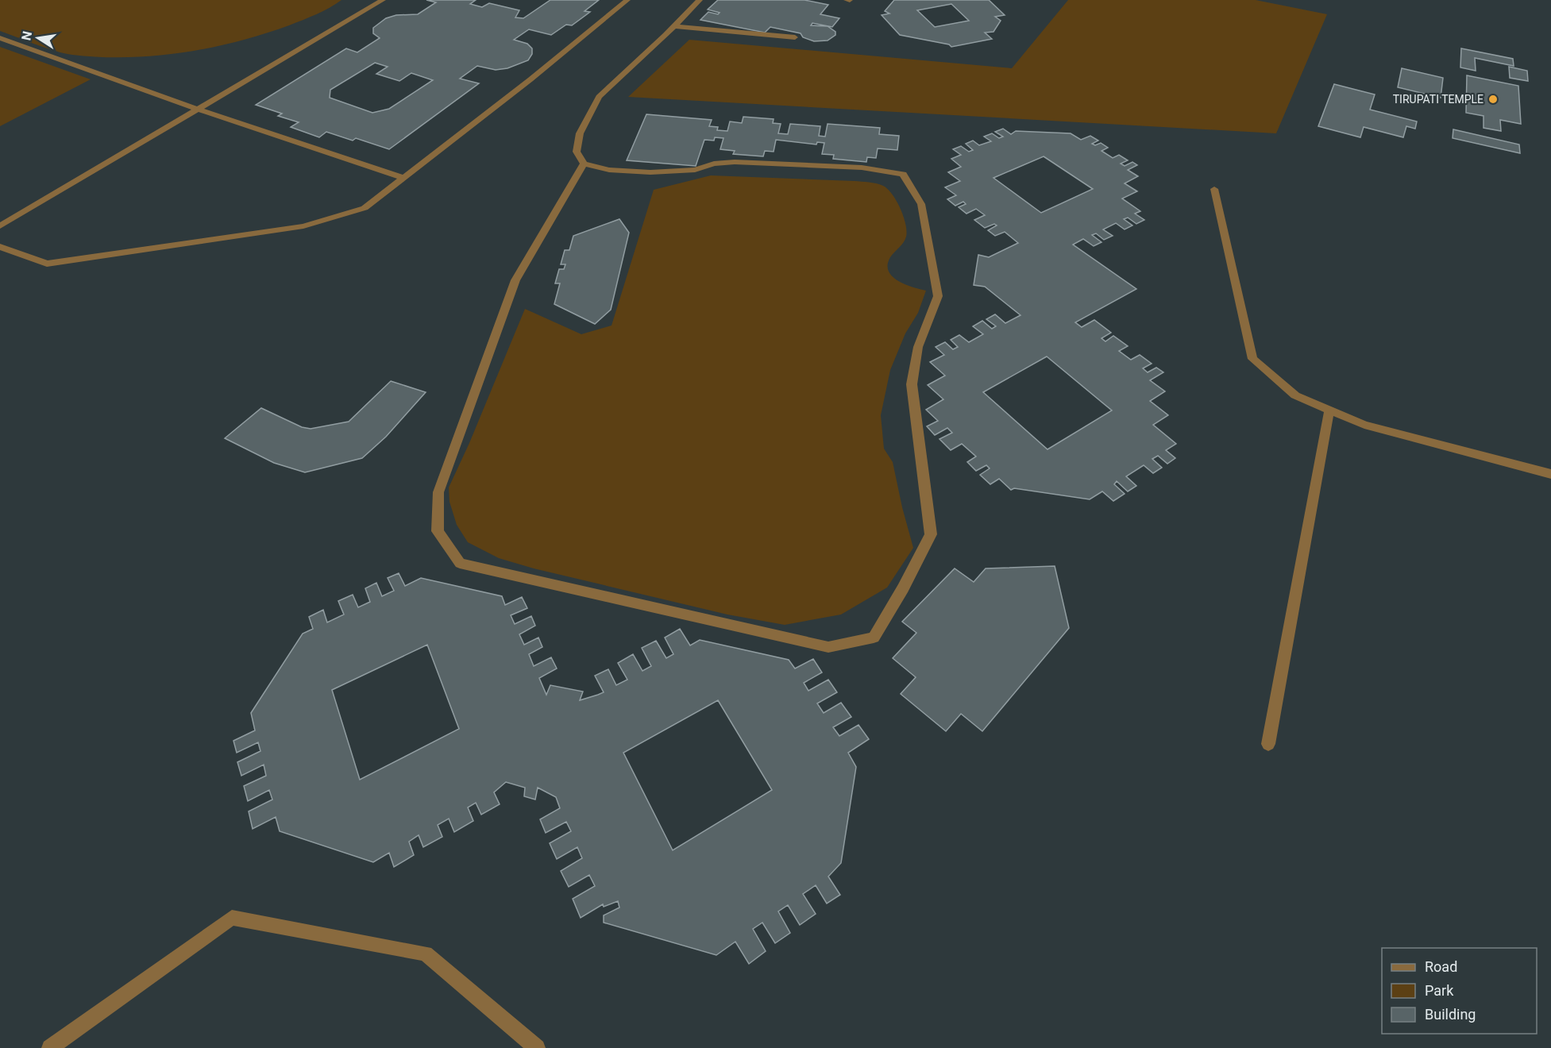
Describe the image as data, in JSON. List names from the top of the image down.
{
  "places": ["TIRUPATI TEMPLE"],
  "legend": ["Road", "Park", "Building"],
  "north": "left"
}
